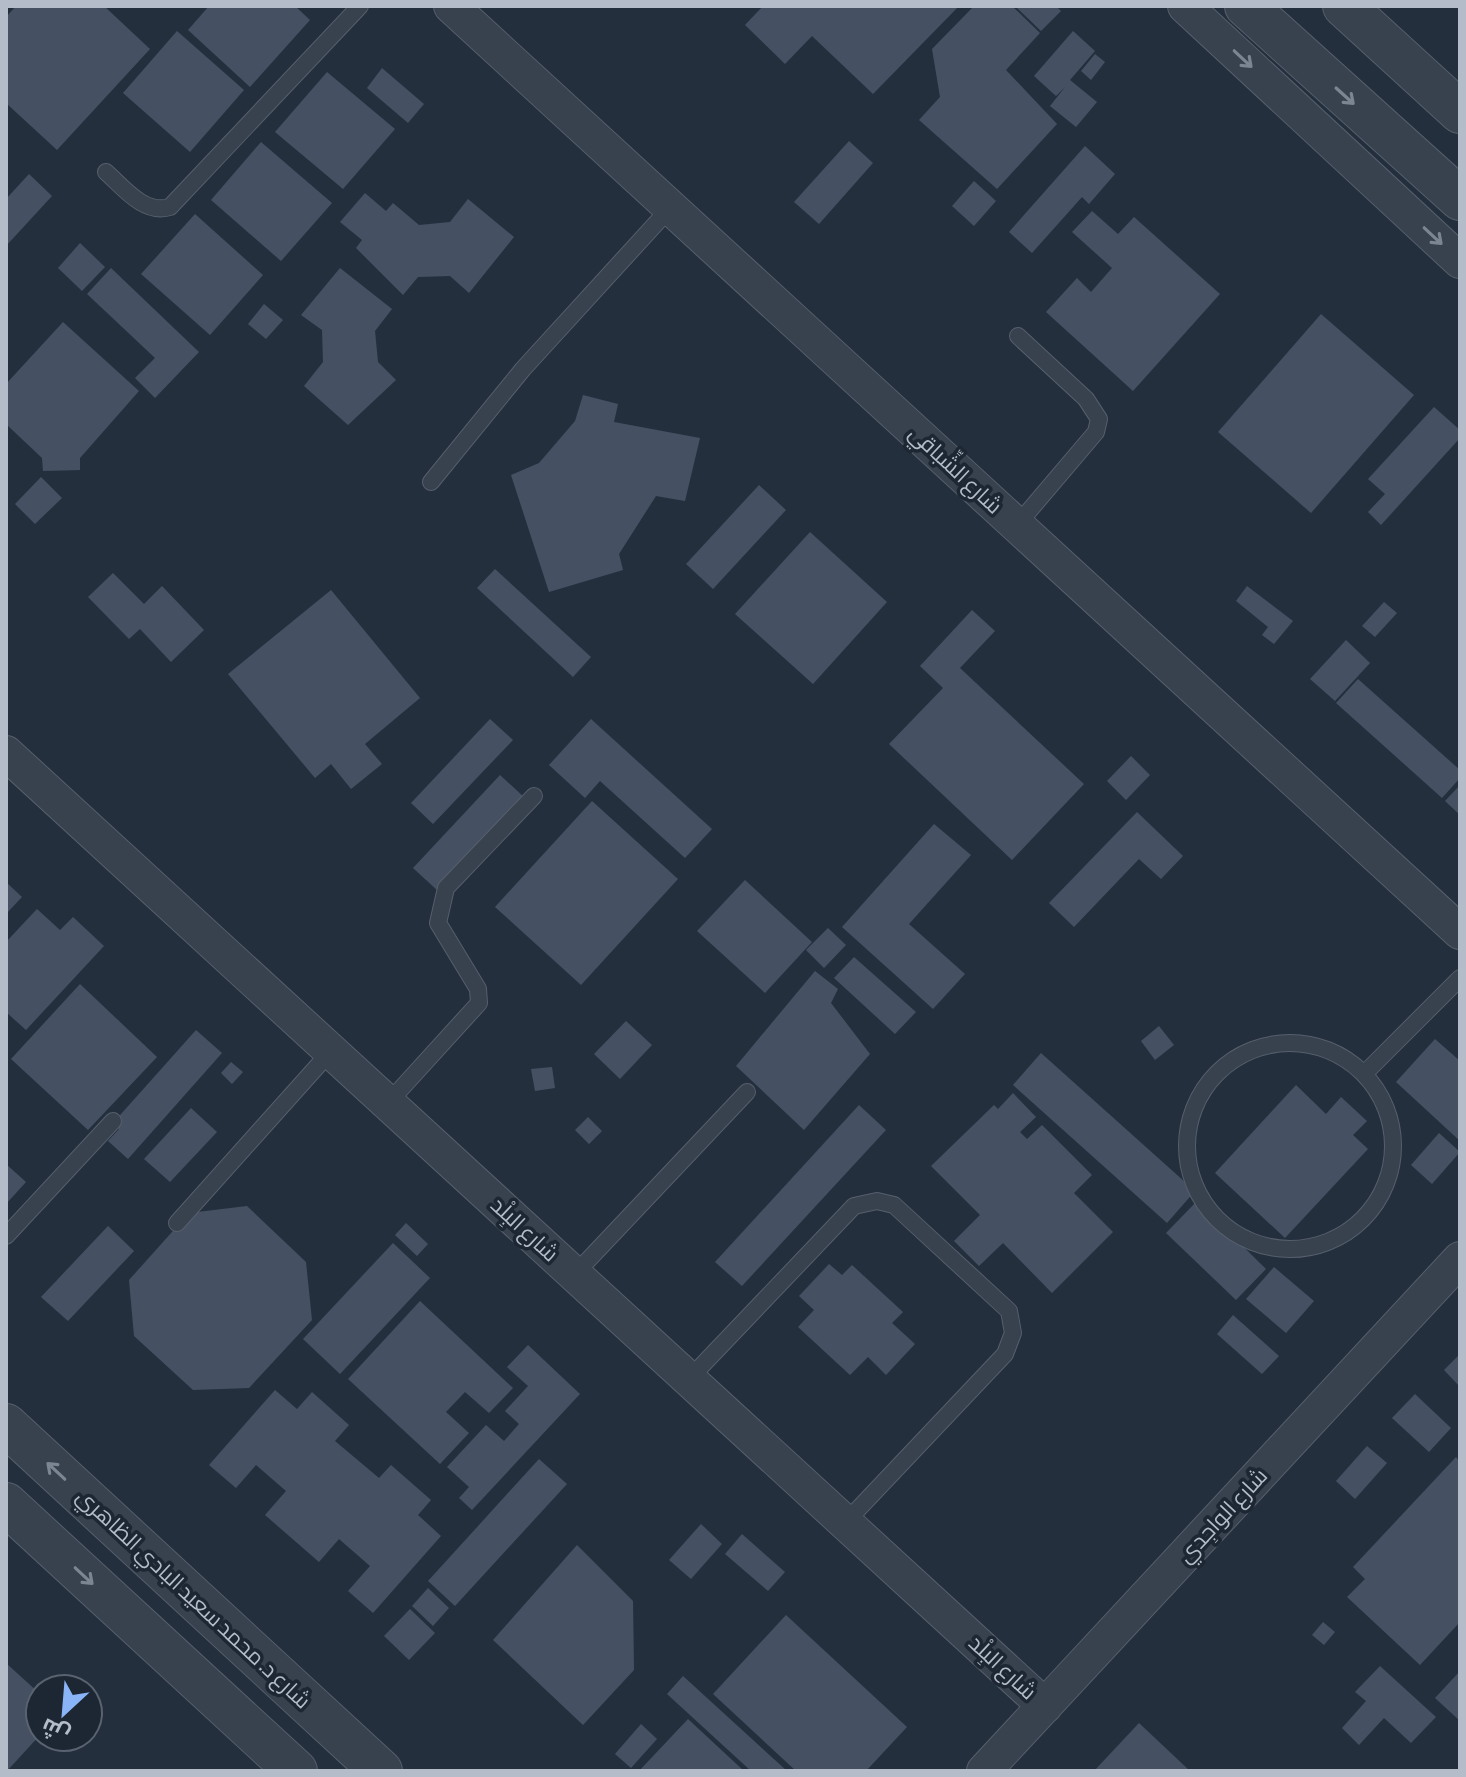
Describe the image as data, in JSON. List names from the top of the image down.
{
  "streets": {
    "street": [
      "شارع الشِّباقي",
      "شارع البِلْد",
      "شارع الواجِدي",
      "شارع د. محمد سعيد البادي الظاهري"
    ]
  },
  "crossings": [
    ["شارع البِلْد", "شارع الواجِدي"]
  ],
  "north": "bottom left"
}
